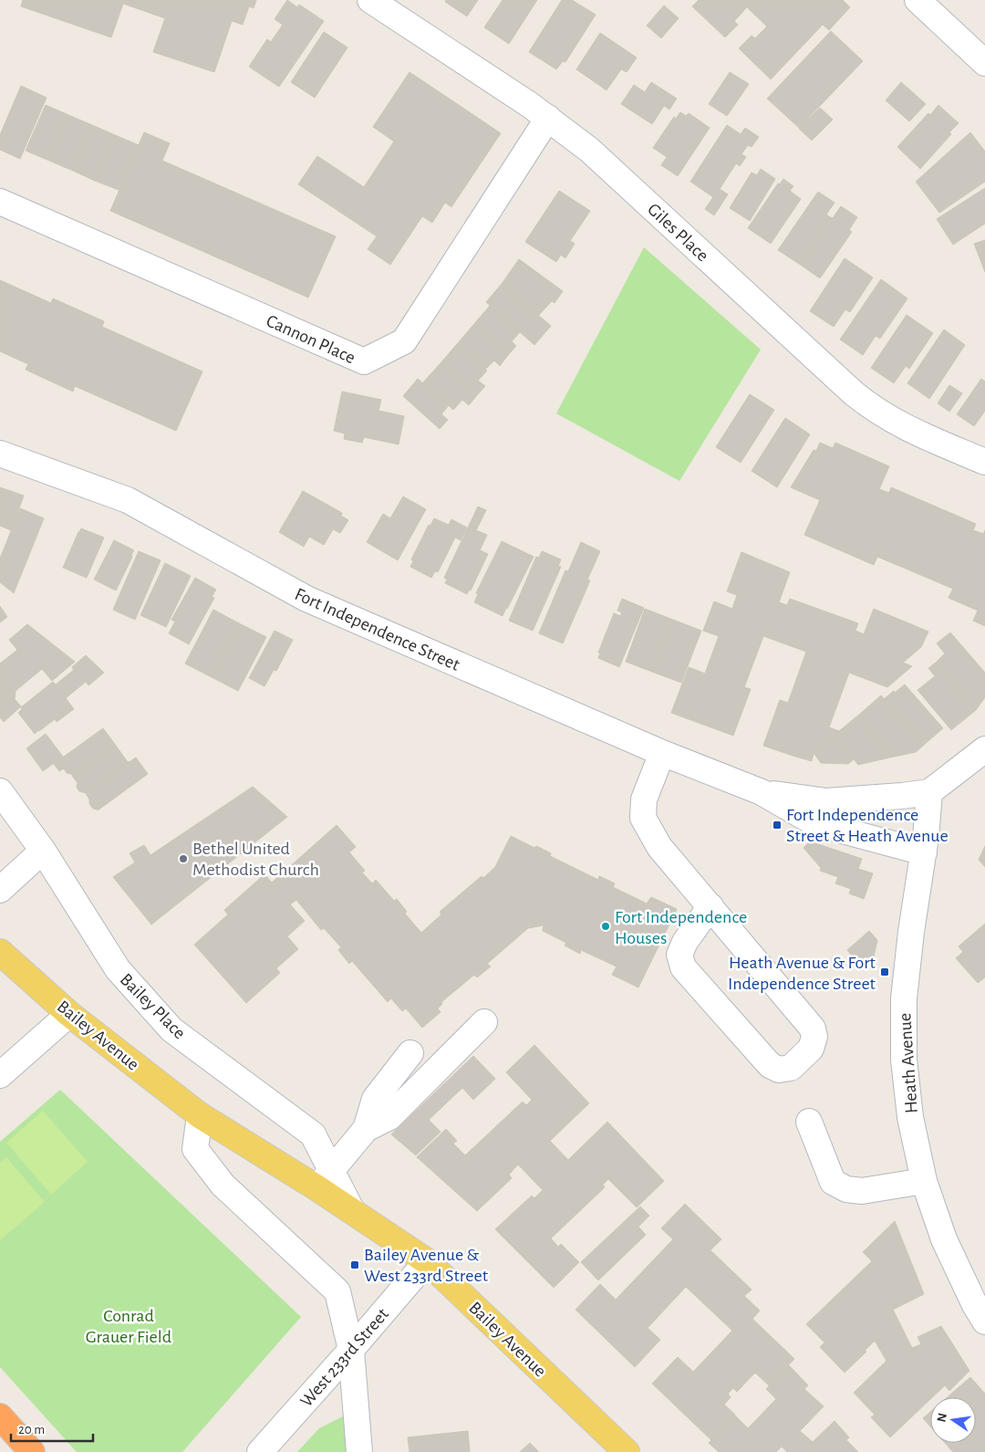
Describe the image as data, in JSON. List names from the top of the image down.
{
  "streets": {
    "main road": ["Bailey Avenue"],
    "street": [
      "Giles Place",
      "Cannon Place",
      "Fort Independence Street",
      "Bailey Place",
      "Heath Avenue",
      "West 233rd Street"
    ]
  },
  "crossings": [
    ["Giles Place", "Cannon Place"],
    ["Fort Independence Street", "Heath Avenue"],
    ["Bailey Place", "Bailey Avenue"],
    ["Bailey Avenue", "West 233rd Street"]
  ],
  "parks": ["Conrad Grauer Field"],
  "places": {
    "transit": ["Fort Independence Street & Heath Avenue", "Heath Avenue & Fort Independence Street", "Bailey Avenue & West 233rd Street"],
    "other": ["Bethel United Methodist Church", "Fort Independence Houses"]
  },
  "scale_bar": "20 m",
  "north": "left"
}
